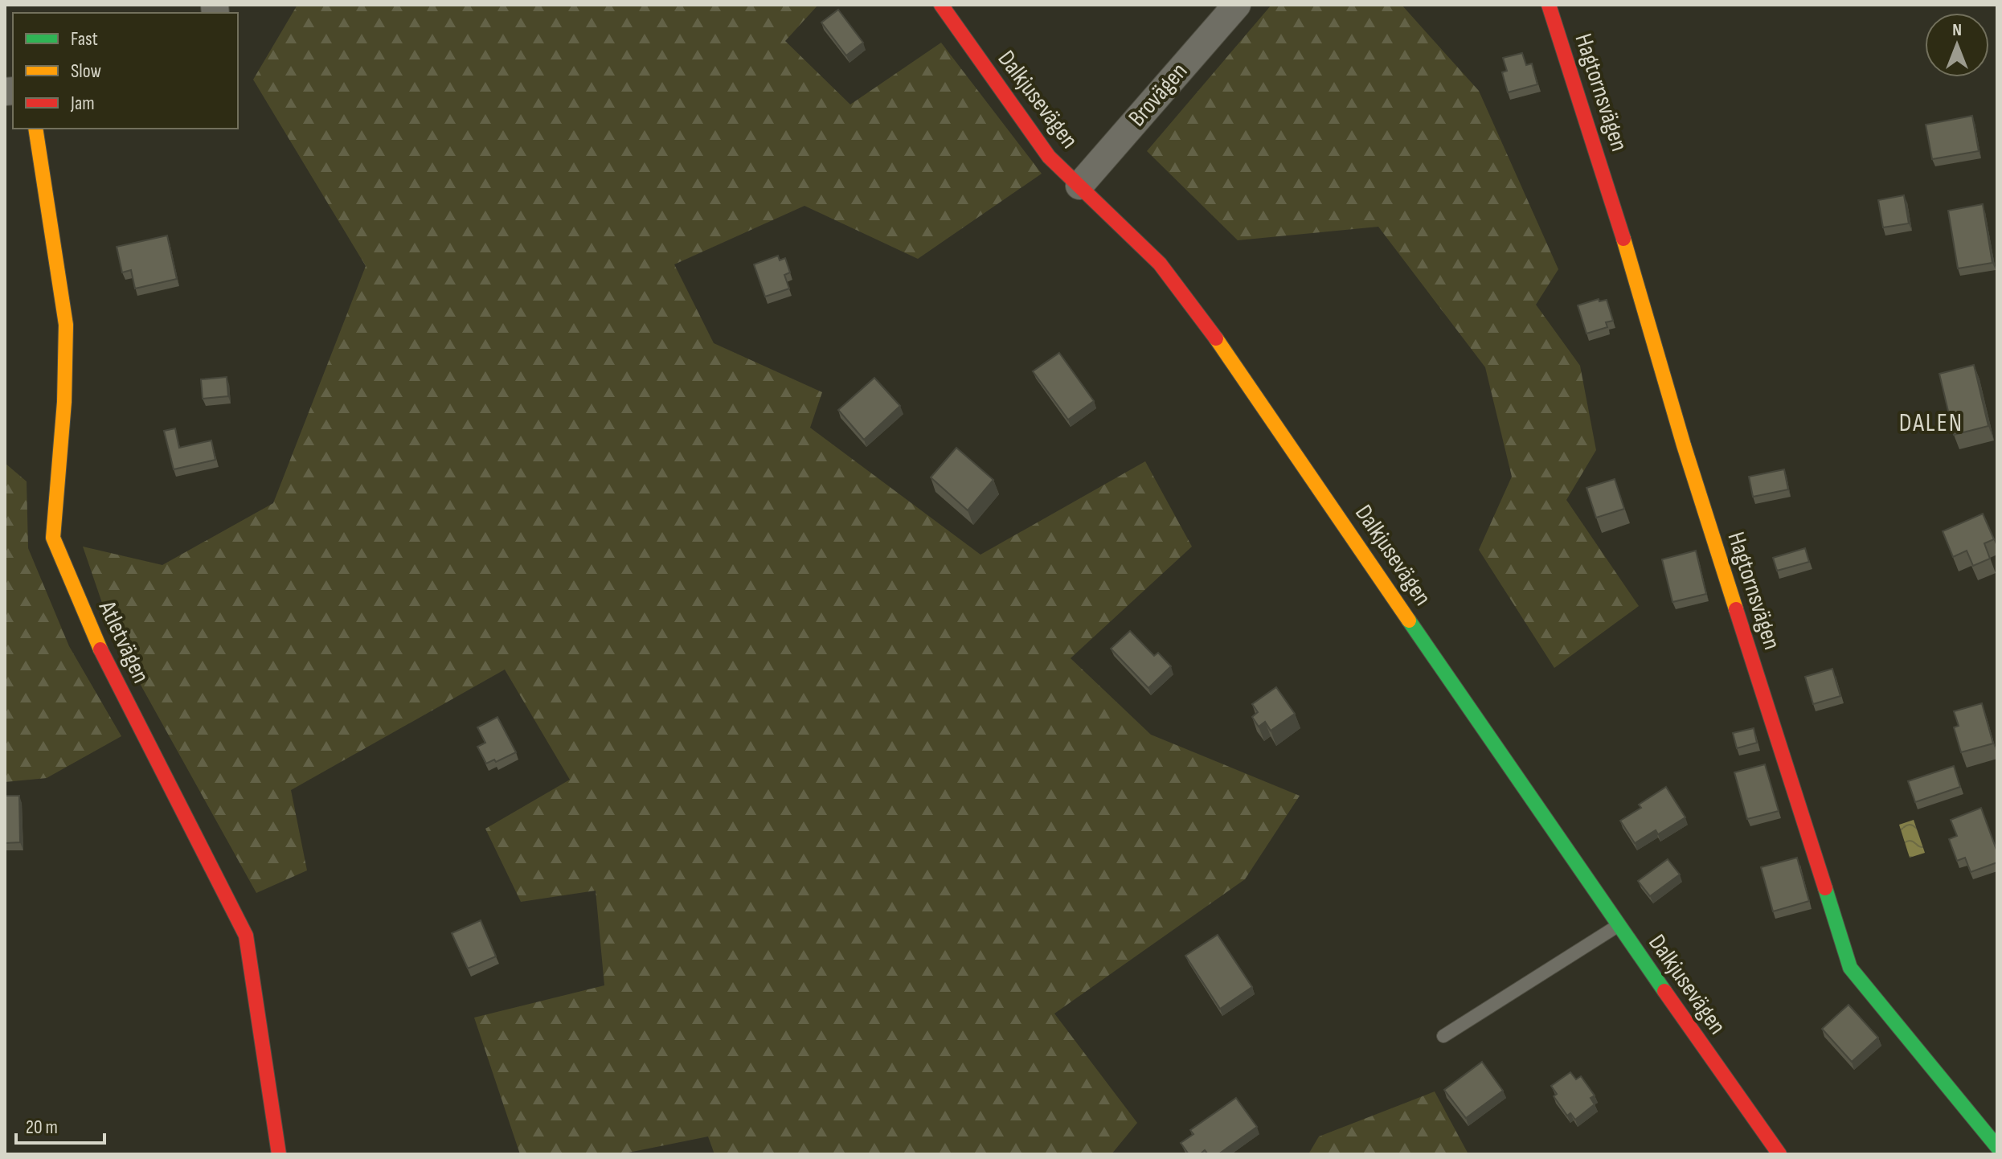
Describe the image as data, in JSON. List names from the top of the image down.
{
  "streets": {
    "street": [
      "Hagtornsvägen",
      "Brovägen",
      "Dalkjusevägen",
      "Atletvägen"
    ]
  },
  "crossings": [
    ["Brovägen", "Dalkjusevägen"]
  ],
  "districts": ["DALEN"],
  "legend": ["Fast", "Slow", "Jam"],
  "scale_bar": "20 m",
  "north": "top"
}
